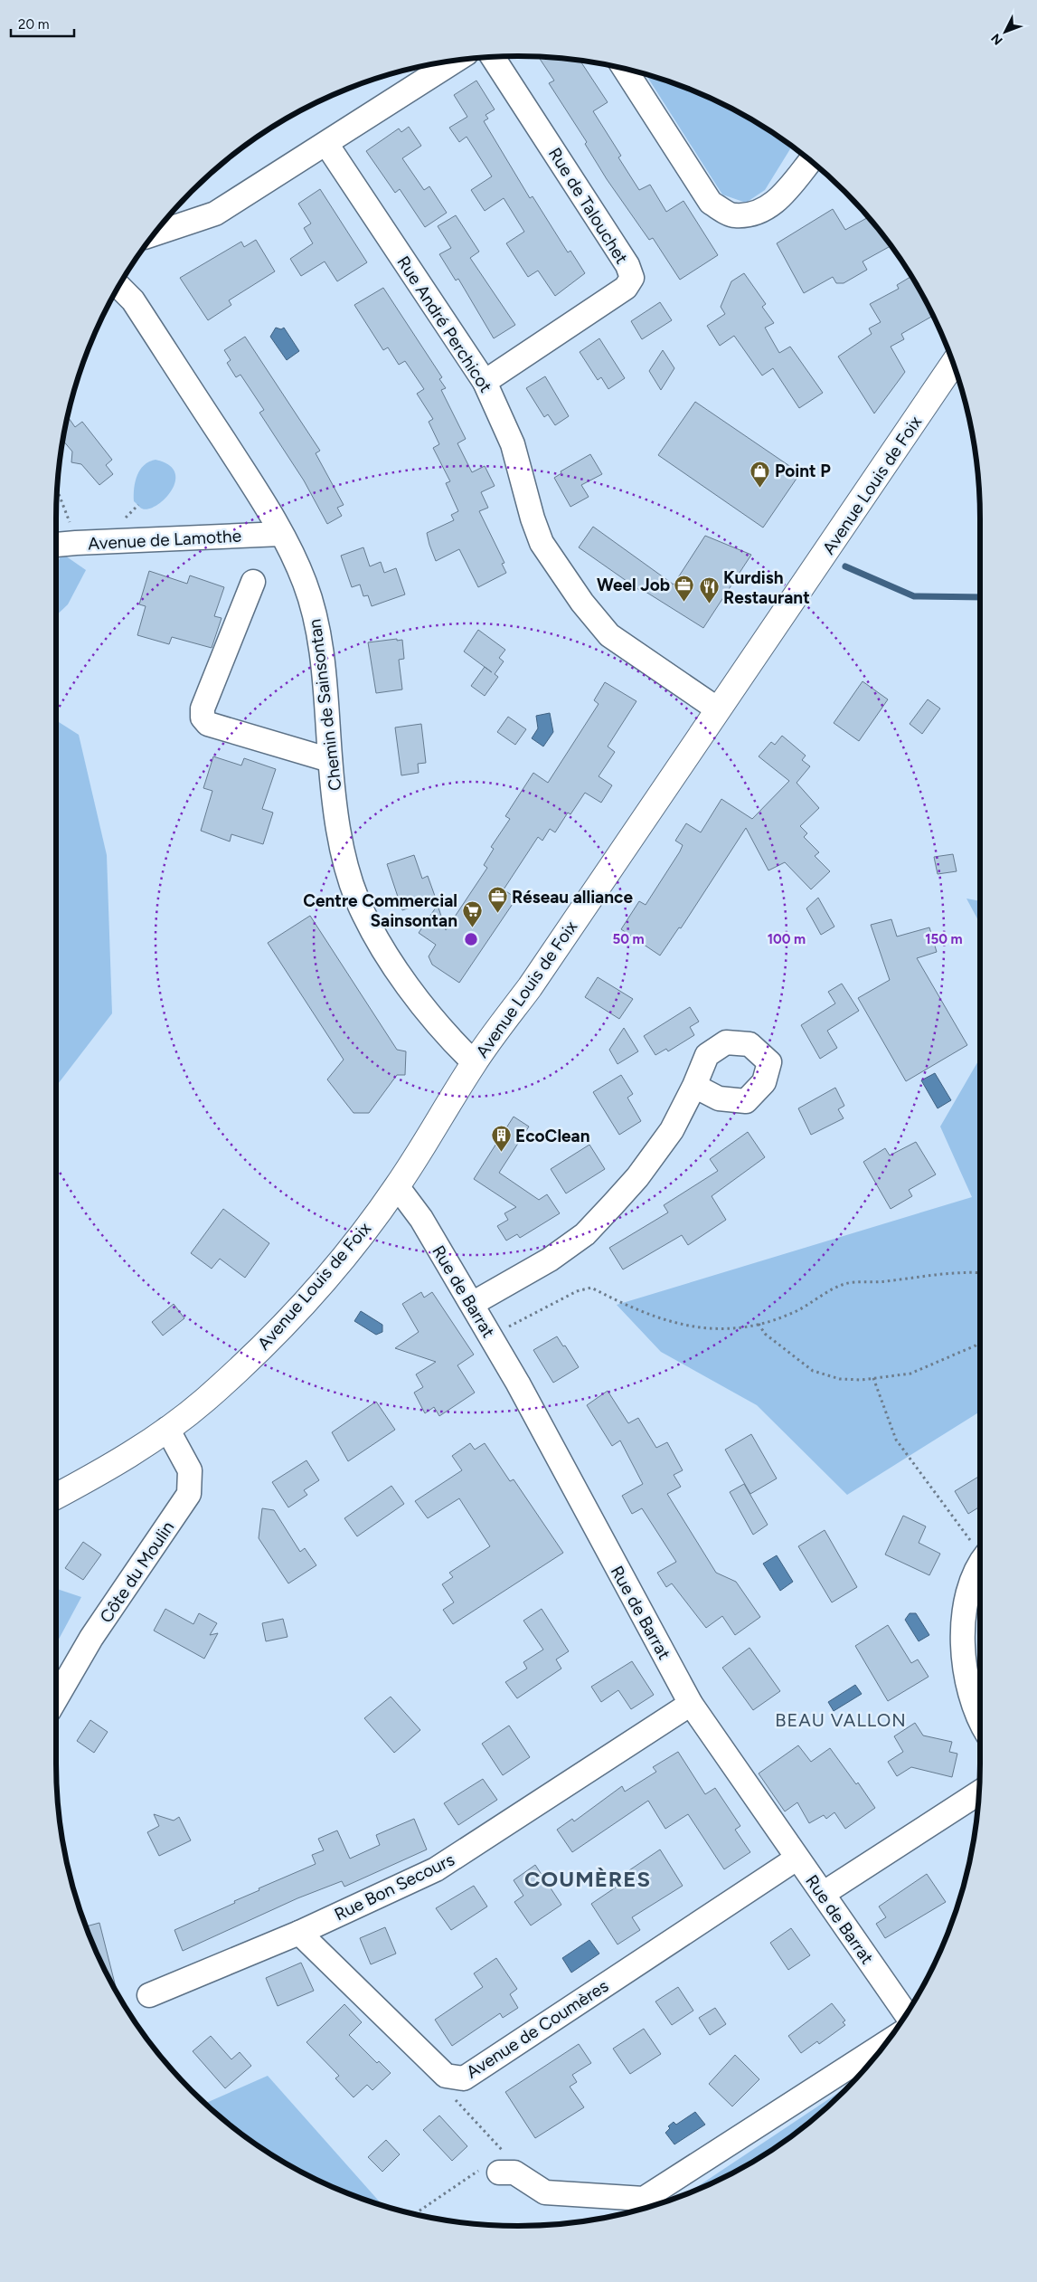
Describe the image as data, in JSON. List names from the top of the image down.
{
  "streets": {
    "main road": ["Avenue Louis de Foix"],
    "street": [
      "Rue de Talouchet",
      "Rue André Perchicot",
      "Avenue de Lamothe",
      "Chemin de Sainsontan",
      "Rue de Barrat",
      "Côte du Moulin",
      "Rue Bon Secours",
      "Avenue de Coumères"
    ]
  },
  "crossings": [
    ["Rue de Talouchet", "Rue André Perchicot"],
    ["Rue André Perchicot", "Avenue Louis de Foix"],
    ["Avenue Louis de Foix", "Chemin de Sainsontan"],
    ["Avenue Louis de Foix", "Rue de Barrat"],
    ["Avenue Louis de Foix", "Côte du Moulin"],
    ["Avenue de Lamothe", "Chemin de Sainsontan"],
    ["Rue de Barrat", "Rue Bon Secours"],
    ["Rue de Barrat", "Avenue de Coumères"],
    ["Rue Bon Secours", "Avenue de Coumères"]
  ],
  "districts": ["BEAU VALLON", "COUMÈRES"],
  "places": {
    "shop": ["Point P"],
    "office": ["Weel Job", "Réseau alliance"],
    "restaurant": ["Kurdish Restaurant"],
    "supermarket": ["Centre Commercial Sainsontan"],
    "building": ["EcoClean"]
  },
  "scale_bar": "20 m",
  "north": "bottom left",
  "rings": ["50 m", "100 m", "150 m"]
}
